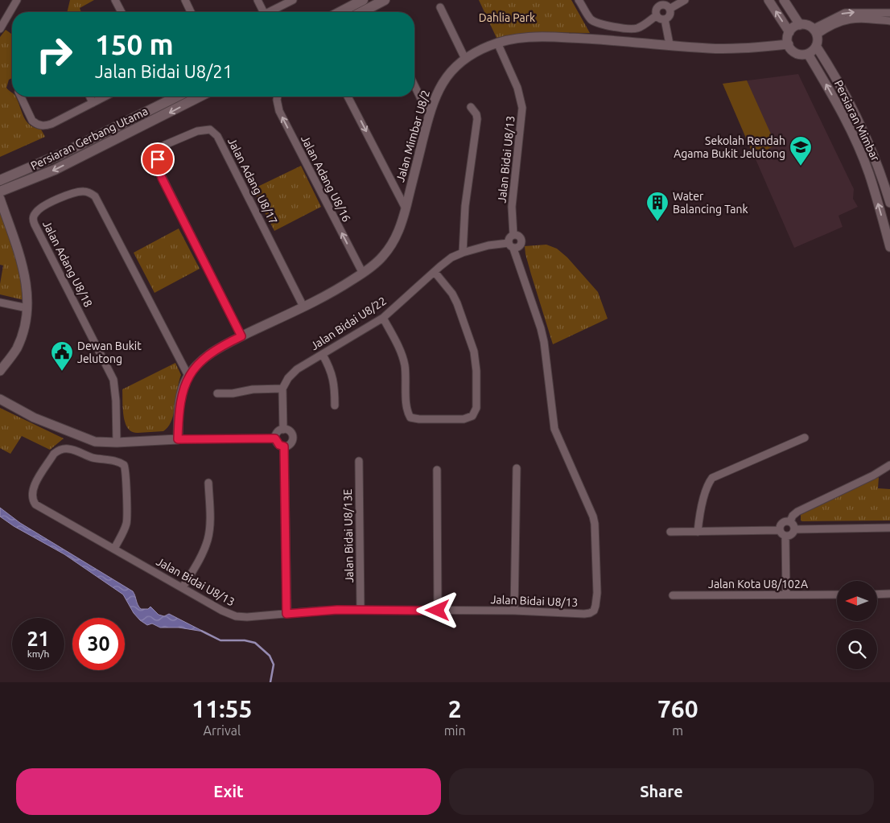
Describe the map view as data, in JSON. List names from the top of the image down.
{
  "streets": {
    "main road": ["Persiaran Gerbang Utama"],
    "street": [
      "Persiaran Mimbar",
      "Jalan Mimbar U8/2",
      "Jalan Bidai U8/13",
      "Jalan Adang U8/16",
      "Jalan Adang U8/17",
      "Jalan Adang U8/18",
      "Jalan Bidai U8/22",
      "Jalan Bidai U8/13E",
      "Jalan Kota U8/102A"
    ]
  },
  "crossings": [
    ["Persiaran Mimbar", "Jalan Mimbar U8/2"],
    ["Jalan Mimbar U8/2", "Jalan Bidai U8/13"],
    ["Jalan Mimbar U8/2", "Jalan Adang U8/16"],
    ["Jalan Mimbar U8/2", "Jalan Adang U8/17"],
    ["Jalan Mimbar U8/2", "Jalan Adang U8/18"],
    ["Jalan Bidai U8/13", "Jalan Bidai U8/22"],
    ["Jalan Bidai U8/13", "Jalan Bidai U8/13E"]
  ],
  "one_way": ["Jalan Adang U8/16"],
  "parks": ["Dahlia Park"],
  "places": {
    "school or university": ["Sekolah Rendah Agama Bukit Jelutong"],
    "building": ["Water Balancing Tank"],
    "public building": ["Dewan Bukit Jelutong"]
  },
  "north": "left",
  "page": {
    "turn": ["150 m", "Jalan Bidai U8/21"],
    "speed": "21 km/h",
    "limit": "30",
    "eta": [
      "11:55",
      "Arrival",
      "2",
      "min",
      "760",
      "m"
    ],
    "buttons": ["Exit", "Share"]
  }
}
